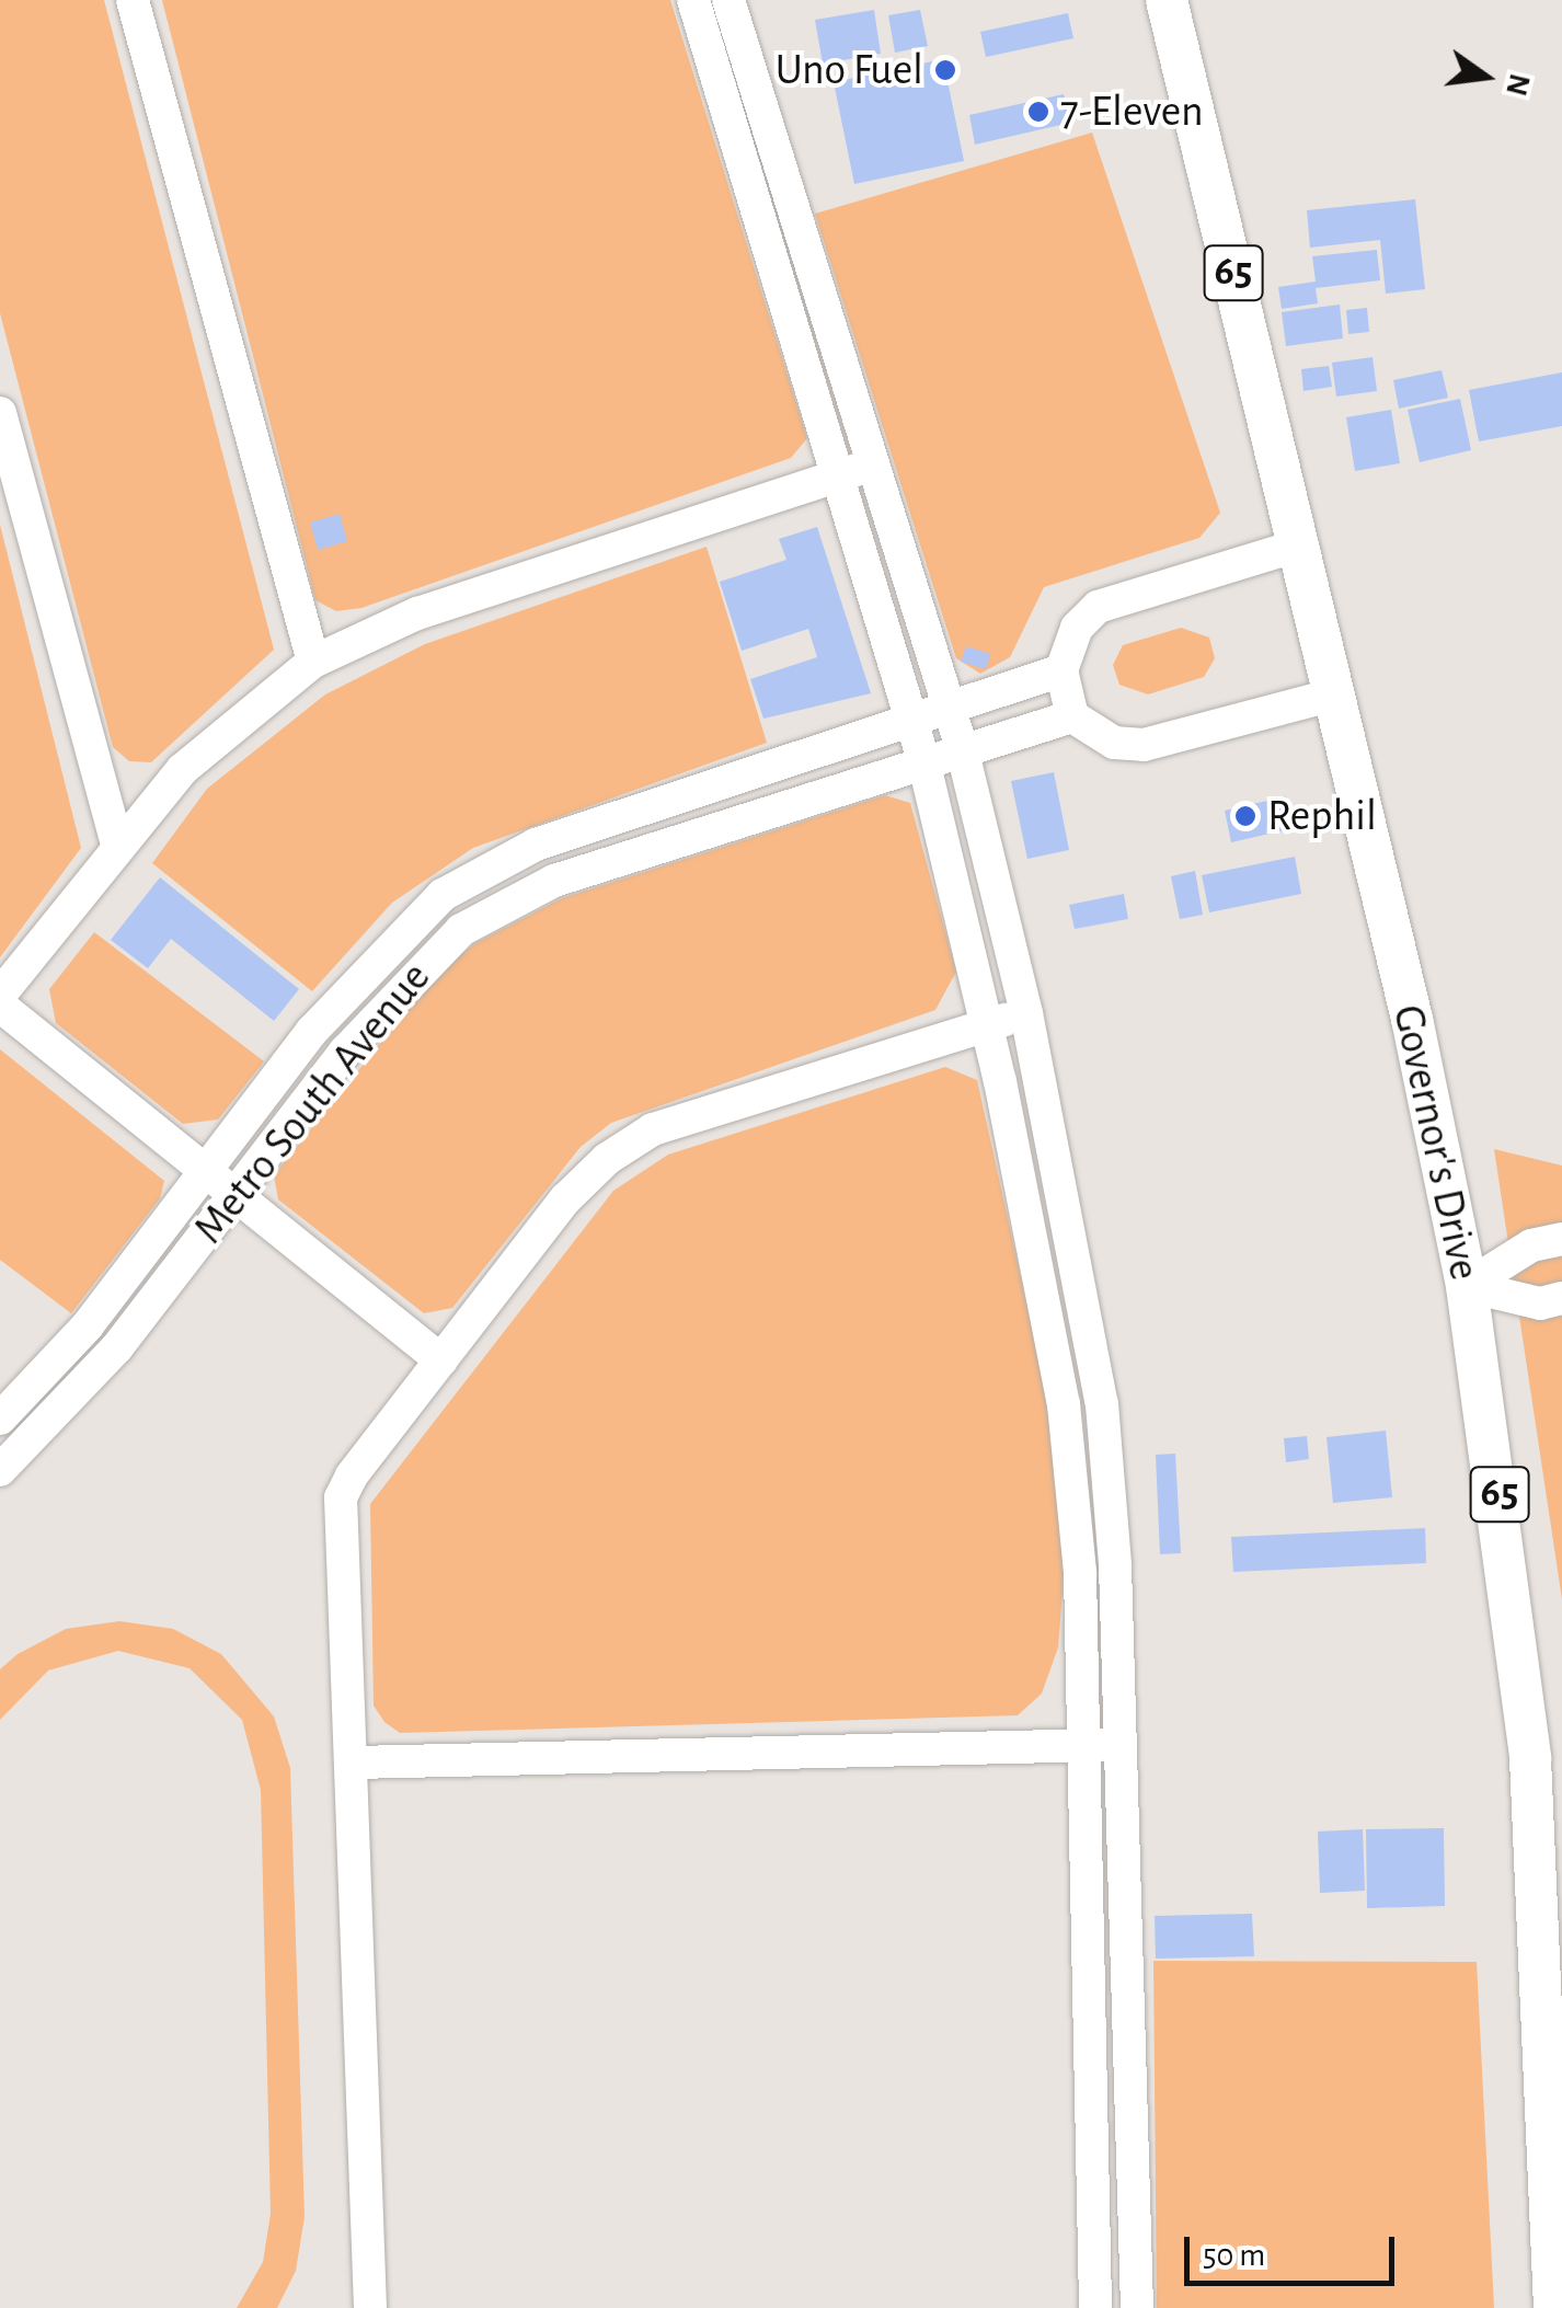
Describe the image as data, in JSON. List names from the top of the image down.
{
  "streets": {
    "main road": ["65", "Governor's Drive"],
    "street": ["Metro South Avenue"]
  },
  "places": ["Uno Fuel", "7-Eleven", "Rephil"],
  "scale_bar": "50 m",
  "north": "right"
}
